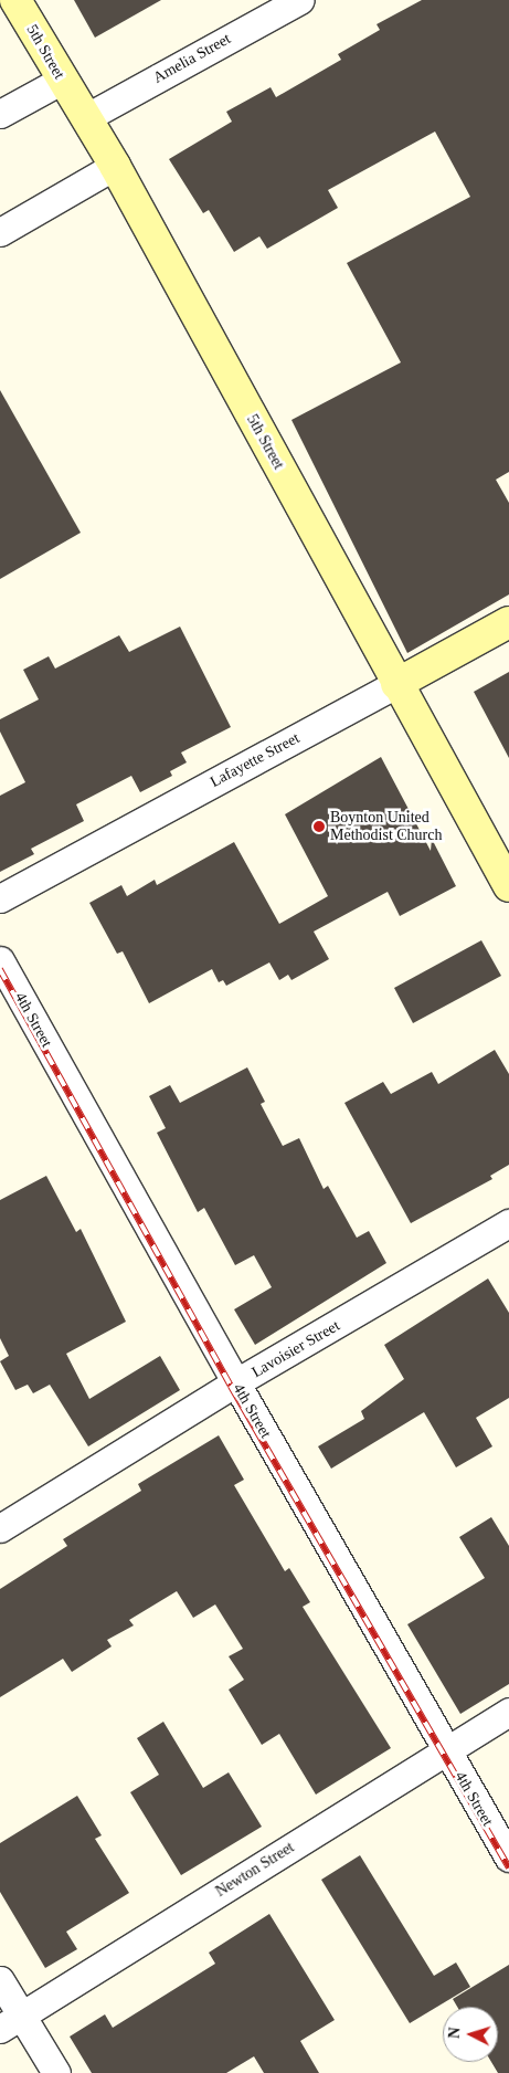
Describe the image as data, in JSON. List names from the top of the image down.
{
  "streets": {
    "main road": ["5th Street", "Lafayette Street"],
    "street": [
      "Amelia Street",
      "4th Street",
      "Lavoisier Street",
      "Newton Street"
    ]
  },
  "crossings": [
    ["5th Street", "Amelia Street"],
    ["5th Street", "Lafayette Street"],
    ["4th Street", "Lavoisier Street"],
    ["4th Street", "Newton Street"]
  ],
  "places": ["Boynton United Methodist Church"],
  "north": "left"
}
